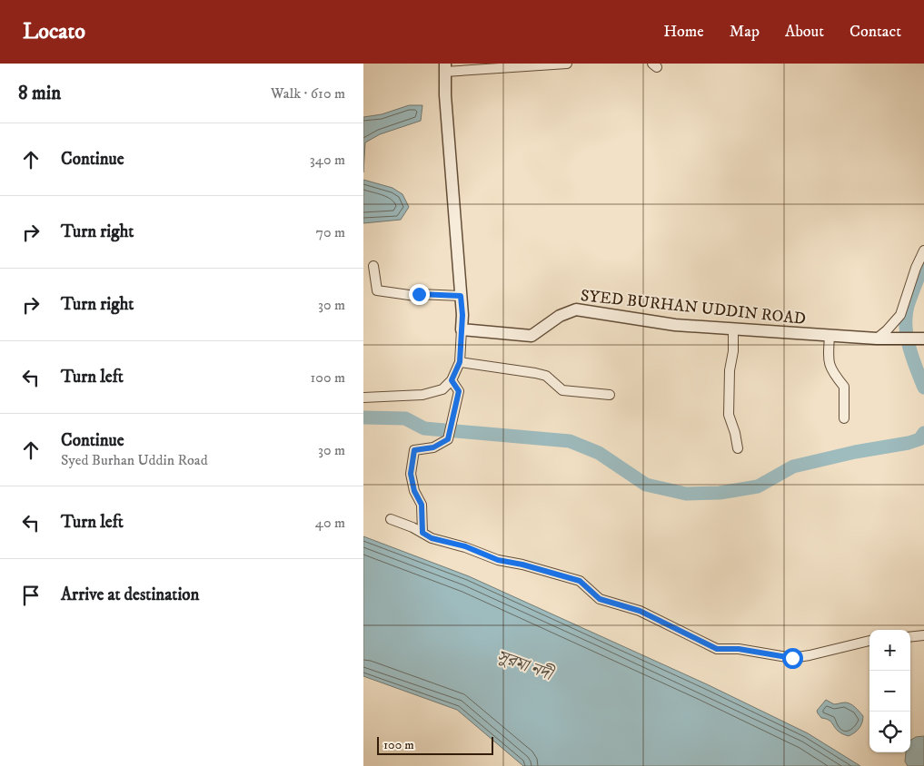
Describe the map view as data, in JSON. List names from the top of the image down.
{
  "streets": {
    "street": ["SYED BURHAN UDDIN ROAD"]
  },
  "water": ["সুরমা নদী"],
  "scale_bar": "100 m",
  "page": {
    "header": "Locato",
    "nav": [
      "Home",
      "Map",
      "About",
      "Contact"
    ],
    "heading": ["8 min", "Walk · 610 m"],
    "list": [
      ["Continue", "340 m"],
      ["Turn right", "70 m"],
      ["Turn right", "30 m"],
      ["Turn left", "100 m"],
      ["Continue", "Syed Burhan Uddin Road", "30 m"],
      ["Turn left", "40 m"],
      "Arrive at destination"
    ],
    "map_buttons": ["+", "−"],
    "scale": "100 m"
  }
}
